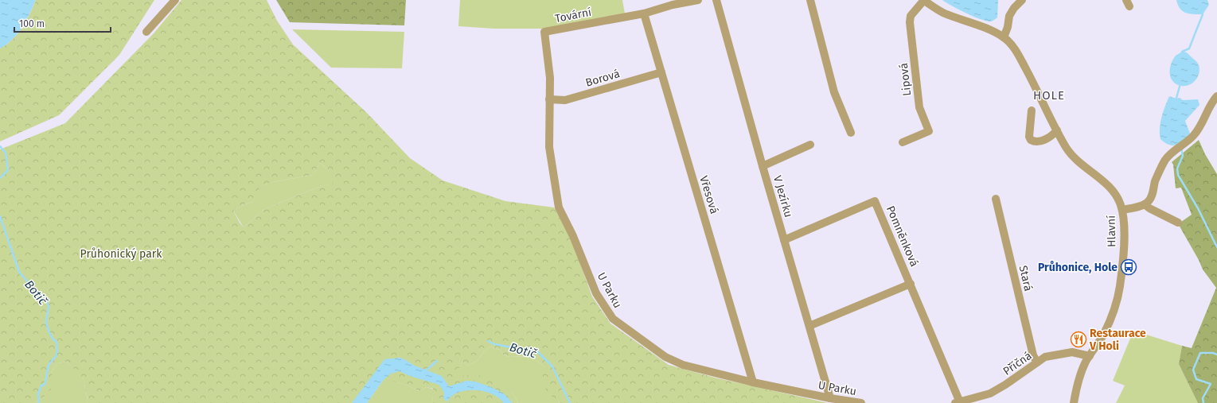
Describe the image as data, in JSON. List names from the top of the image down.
{
  "streets": {
    "street": [
      "Tovární",
      "Borová",
      "Lipová",
      "Vřesová",
      "V Jezírku",
      "Hlavní",
      "Pomněnková",
      "Stará",
      "U Parku",
      "Příčná"
    ]
  },
  "crossings": [
    ["Tovární", "Vřesová"],
    ["Tovární", "U Parku"],
    ["Borová", "Vřesová"],
    ["Borová", "U Parku"],
    ["Lipová", "Hlavní"],
    ["Vřesová", "U Parku"],
    ["V Jezírku", "Pomněnková"],
    ["V Jezírku", "U Parku"],
    ["Hlavní", "Příčná"],
    ["Pomněnková", "Příčná"],
    ["Stará", "Příčná"]
  ],
  "districts": ["HOLE"],
  "water": ["Botič"],
  "parks": ["Průhonický park"],
  "places": {
    "bus stop": ["Průhonice, Hole"],
    "restaurant": ["Restaurace V Holi"]
  },
  "scale_bar": "100 m"
}
